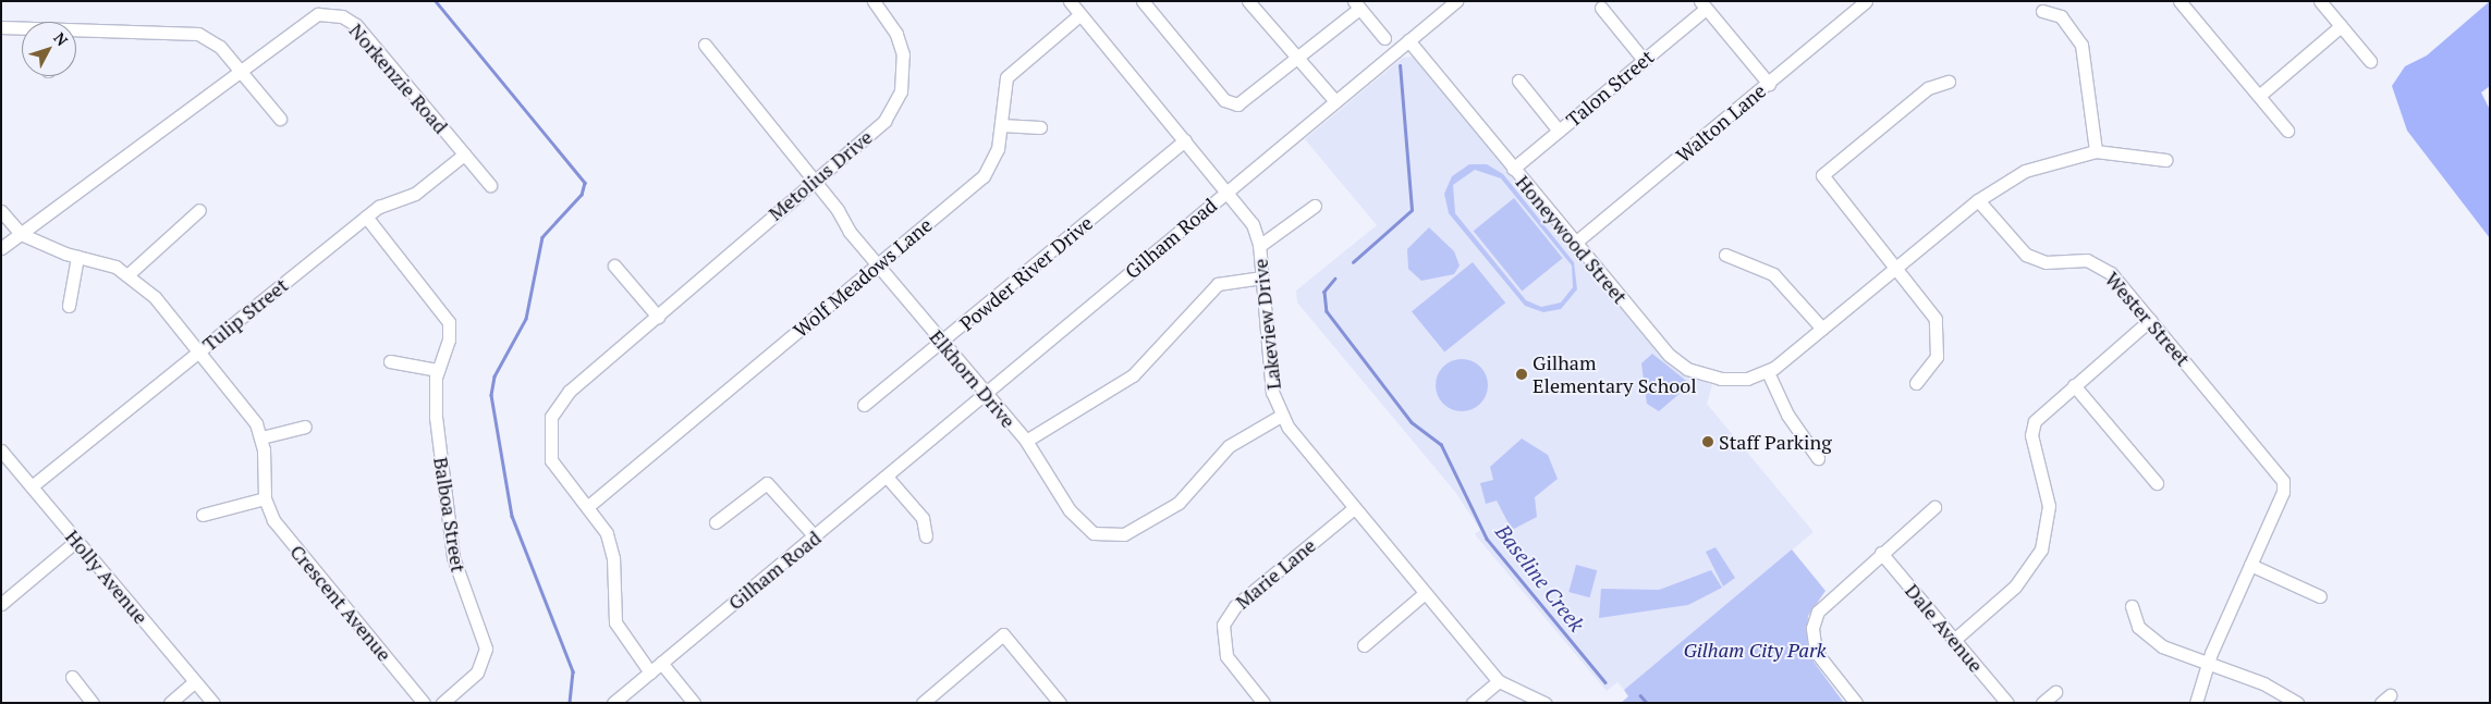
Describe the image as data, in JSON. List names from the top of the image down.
{
  "streets": {
    "street": [
      "Norkenzie Road",
      "Talon Street",
      "Walton Lane",
      "Metolius Drive",
      "Gilham Road",
      "Honeywood Street",
      "Powder River Drive",
      "Wolf Meadows Lane",
      "Tulip Street",
      "Wester Street",
      "Lakeview Drive",
      "Elkhorn Drive",
      "Balboa Street",
      "Marie Lane",
      "Holly Avenue",
      "Crescent Avenue",
      "Dale Avenue"
    ]
  },
  "crossings": [
    ["Norkenzie Road", "Tulip Street"],
    ["Talon Street", "Honeywood Street"],
    ["Walton Lane", "Honeywood Street"],
    ["Metolius Drive", "Gilham Road"],
    ["Metolius Drive", "Wolf Meadows Lane"],
    ["Metolius Drive", "Elkhorn Drive"],
    ["Gilham Road", "Honeywood Street"],
    ["Gilham Road", "Lakeview Drive"],
    ["Gilham Road", "Elkhorn Drive"],
    ["Powder River Drive", "Lakeview Drive"],
    ["Powder River Drive", "Elkhorn Drive"],
    ["Wolf Meadows Lane", "Lakeview Drive"],
    ["Wolf Meadows Lane", "Elkhorn Drive"],
    ["Tulip Street", "Balboa Street"],
    ["Tulip Street", "Holly Avenue"],
    ["Tulip Street", "Crescent Avenue"],
    ["Lakeview Drive", "Elkhorn Drive"],
    ["Lakeview Drive", "Marie Lane"]
  ],
  "water": ["Baseline Creek"],
  "parks": ["Gilham City Park"],
  "places": ["Gilham Elementary School", "Staff Parking"],
  "north": "top right"
}
